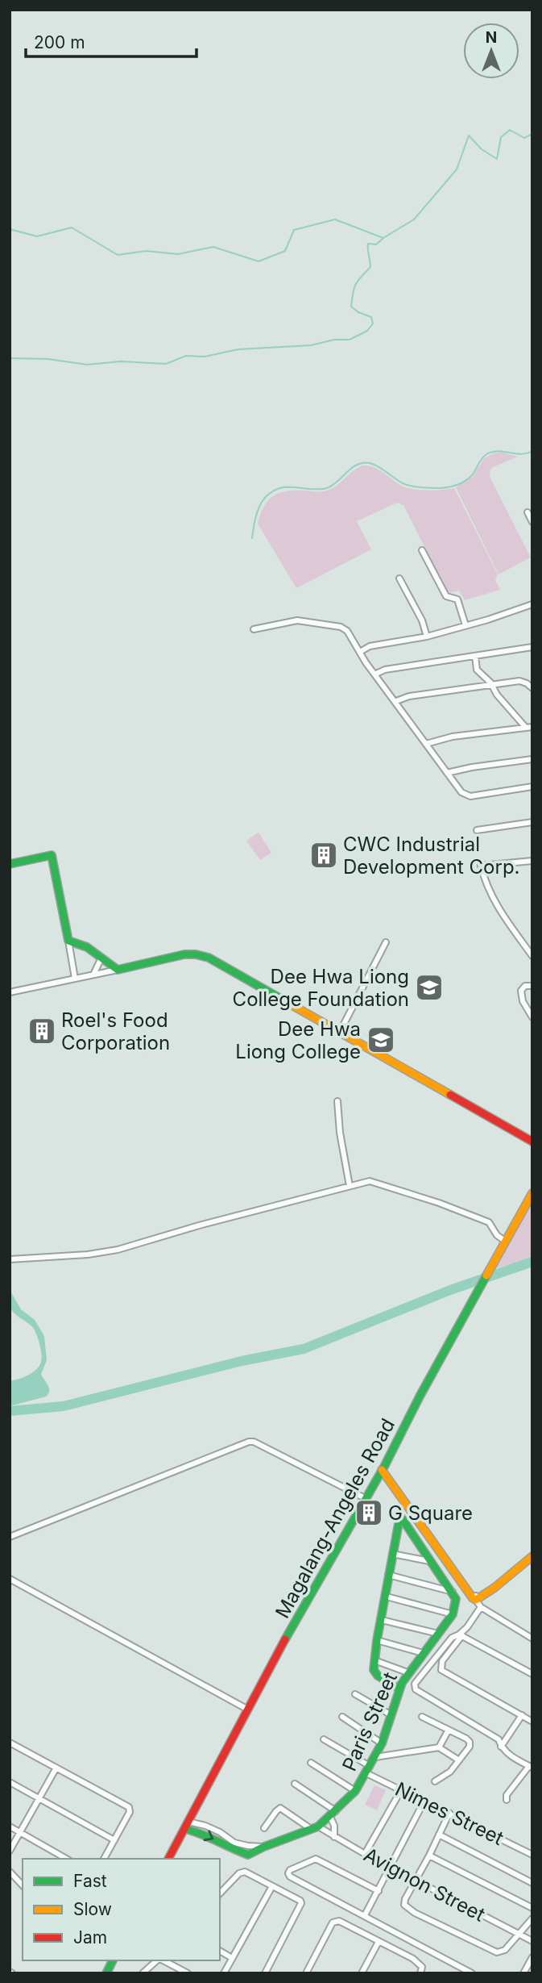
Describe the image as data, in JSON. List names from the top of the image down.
{
  "streets": {
    "street": [
      "Magalang-Angeles Road",
      "Paris Street",
      "Nimes Street",
      "Avignon Street"
    ]
  },
  "crossings": [
    ["Magalang-Angeles Road", "Paris Street"],
    ["Paris Street", "Nimes Street"],
    ["Paris Street", "Avignon Street"]
  ],
  "places": {
    "building": ["CWC Industrial Development Corp.", "Roel's Food Corporation", "G Square"],
    "school or university": ["Dee Hwa Liong College Foundation", "Dee Hwa Liong College"]
  },
  "legend": ["Fast", "Slow", "Jam"],
  "scale_bar": "200 m",
  "north": "top"
}
